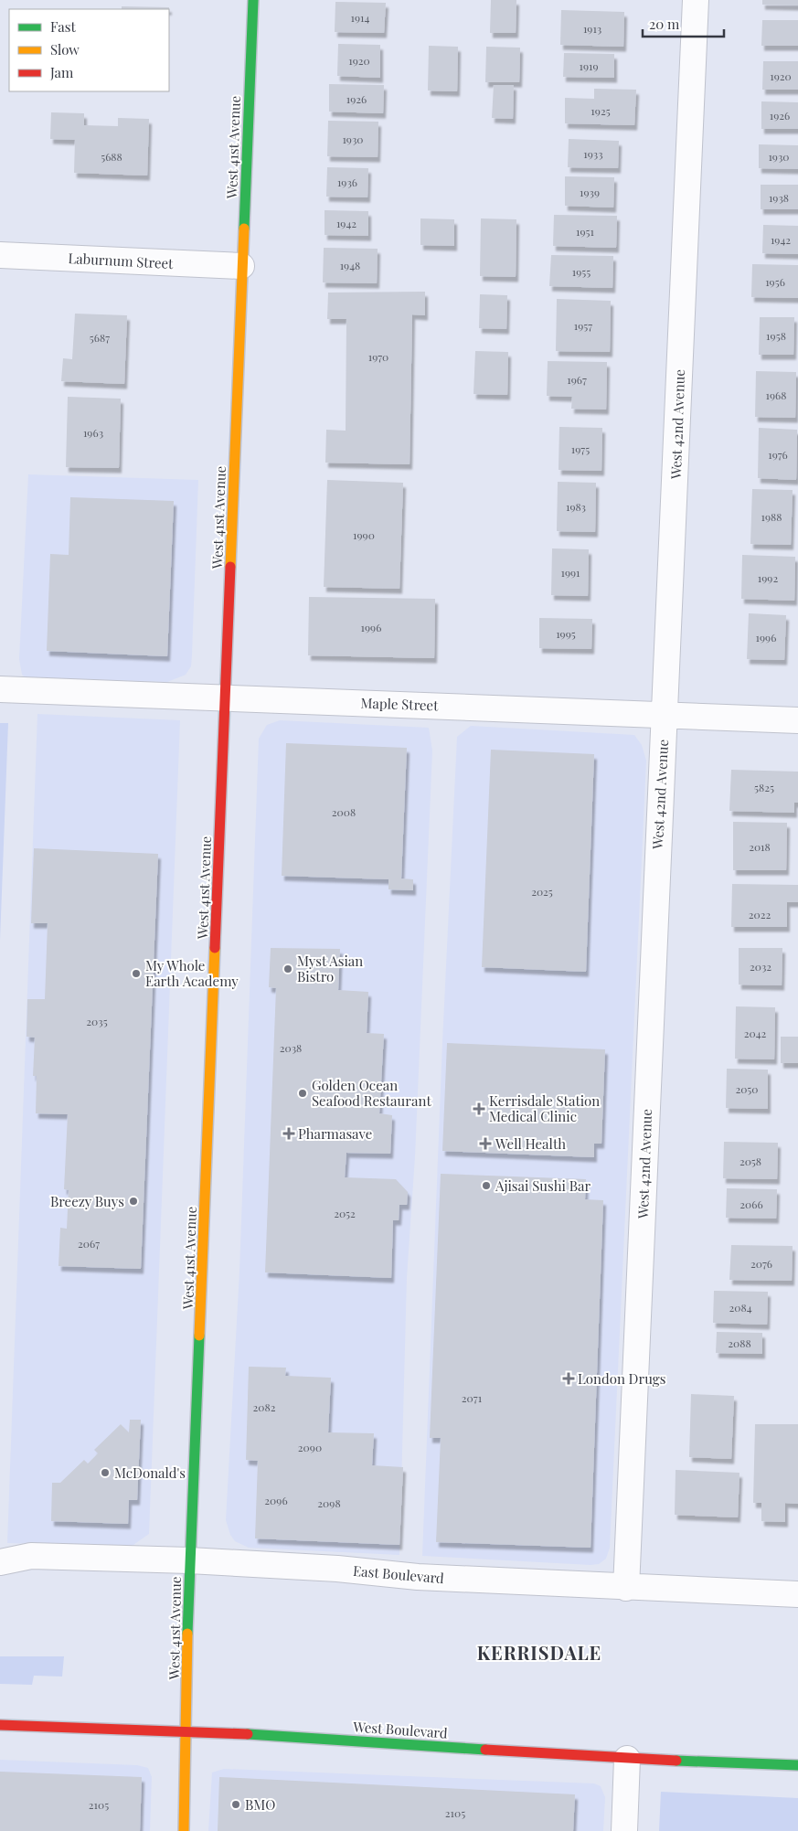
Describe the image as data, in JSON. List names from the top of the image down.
{
  "streets": {
    "main road": ["West 41st Avenue", "West Boulevard"],
    "street": [
      "Laburnum Street",
      "West 42nd Avenue",
      "Maple Street",
      "East Boulevard"
    ]
  },
  "crossings": [
    ["West 41st Avenue", "Laburnum Street"],
    ["West 41st Avenue", "Maple Street"],
    ["West 41st Avenue", "East Boulevard"],
    ["West 41st Avenue", "West Boulevard"],
    ["West 42nd Avenue", "Maple Street"],
    ["West 42nd Avenue", "East Boulevard"]
  ],
  "districts": ["KERRISDALE"],
  "places": {
    "other": [
      "Myst Asian Bistro",
      "My Whole Earth Academy",
      "Golden Ocean Seafood Restaurant",
      "Ajisai Sushi Bar",
      "Breezy Buys",
      "McDonald's",
      "BMO"
    ],
    "health": [
      "Kerrisdale Station Medical Clinic",
      "Pharmasave",
      "Well Health",
      "London Drugs"
    ]
  },
  "house_numbers": [
    "1914",
    "1913",
    "1920",
    "1919",
    "1920",
    "1926",
    "1925",
    "1926",
    "1930",
    "1933",
    "5688",
    "1930",
    "1936",
    "1939",
    "1938",
    "1942",
    "1951",
    "1942",
    "1948",
    "1955",
    "1956",
    "1957",
    "1958",
    "5687",
    "1970",
    "1967",
    "1968",
    "1963",
    "1975",
    "1976",
    "1983",
    "1988",
    "1990",
    "1991",
    "1992",
    "1996",
    "1995",
    "1996",
    "5825",
    "2008",
    "2018",
    "2025",
    "2022",
    "2032",
    "2035",
    "2042",
    "2038",
    "2050",
    "2058",
    "2066",
    "2052",
    "2067",
    "2076",
    "2084",
    "2088",
    "2071",
    "2082",
    "2090",
    "2096",
    "2098",
    "2105",
    "2105"
  ],
  "legend": ["Fast", "Slow", "Jam"],
  "scale_bar": "20 m"
}
